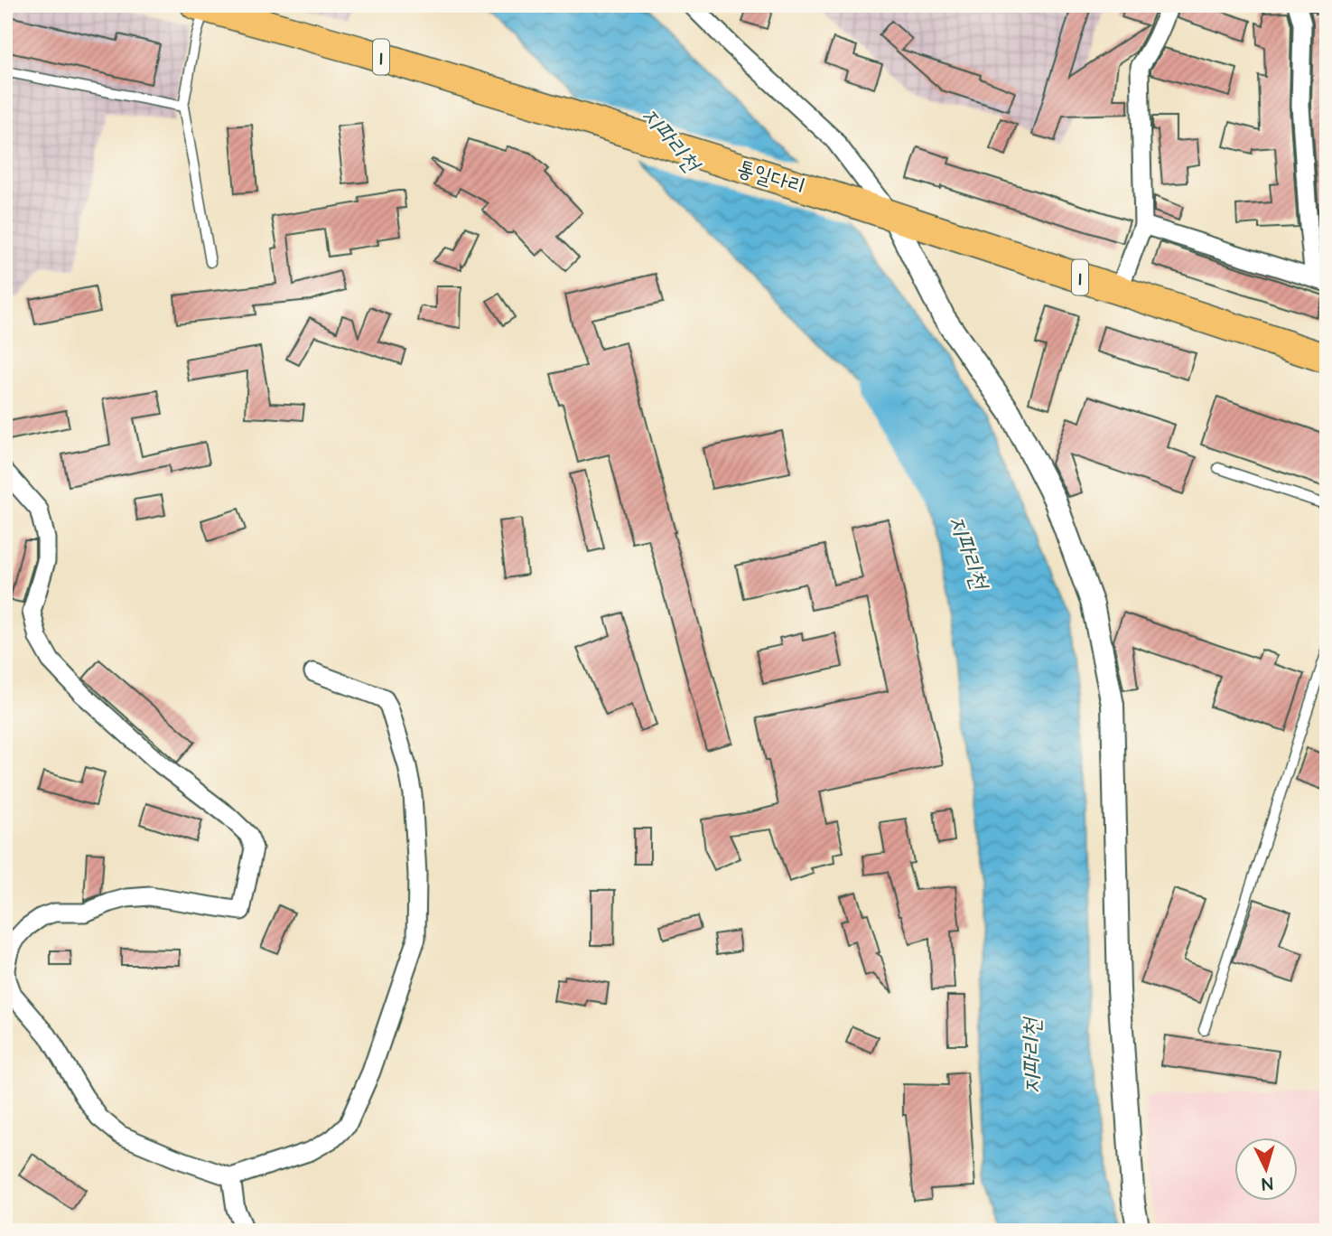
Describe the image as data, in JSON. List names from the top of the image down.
{
  "streets": {
    "main road": ["1", "통일다리"]
  },
  "crossings": [
    ["1", "통일다리"]
  ],
  "water": ["지파리천"],
  "north": "bottom"
}
